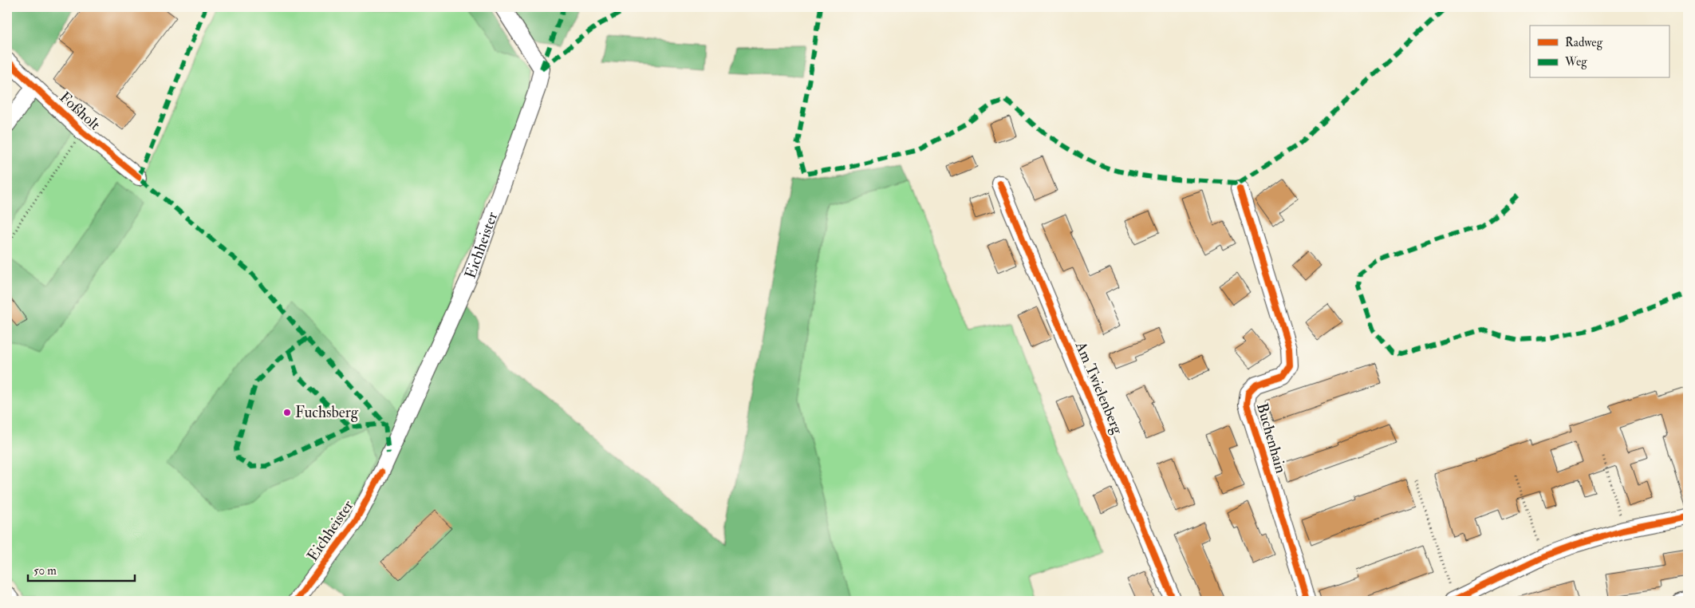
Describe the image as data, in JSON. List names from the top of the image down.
{
  "streets": {
    "street": [
      "Foßholt",
      "Eichheister",
      "Am Twielenberg",
      "Buchenhain"
    ]
  },
  "places": ["Fuchsberg"],
  "legend": ["Radweg", "Weg"],
  "scale_bar": "50 m"
}
